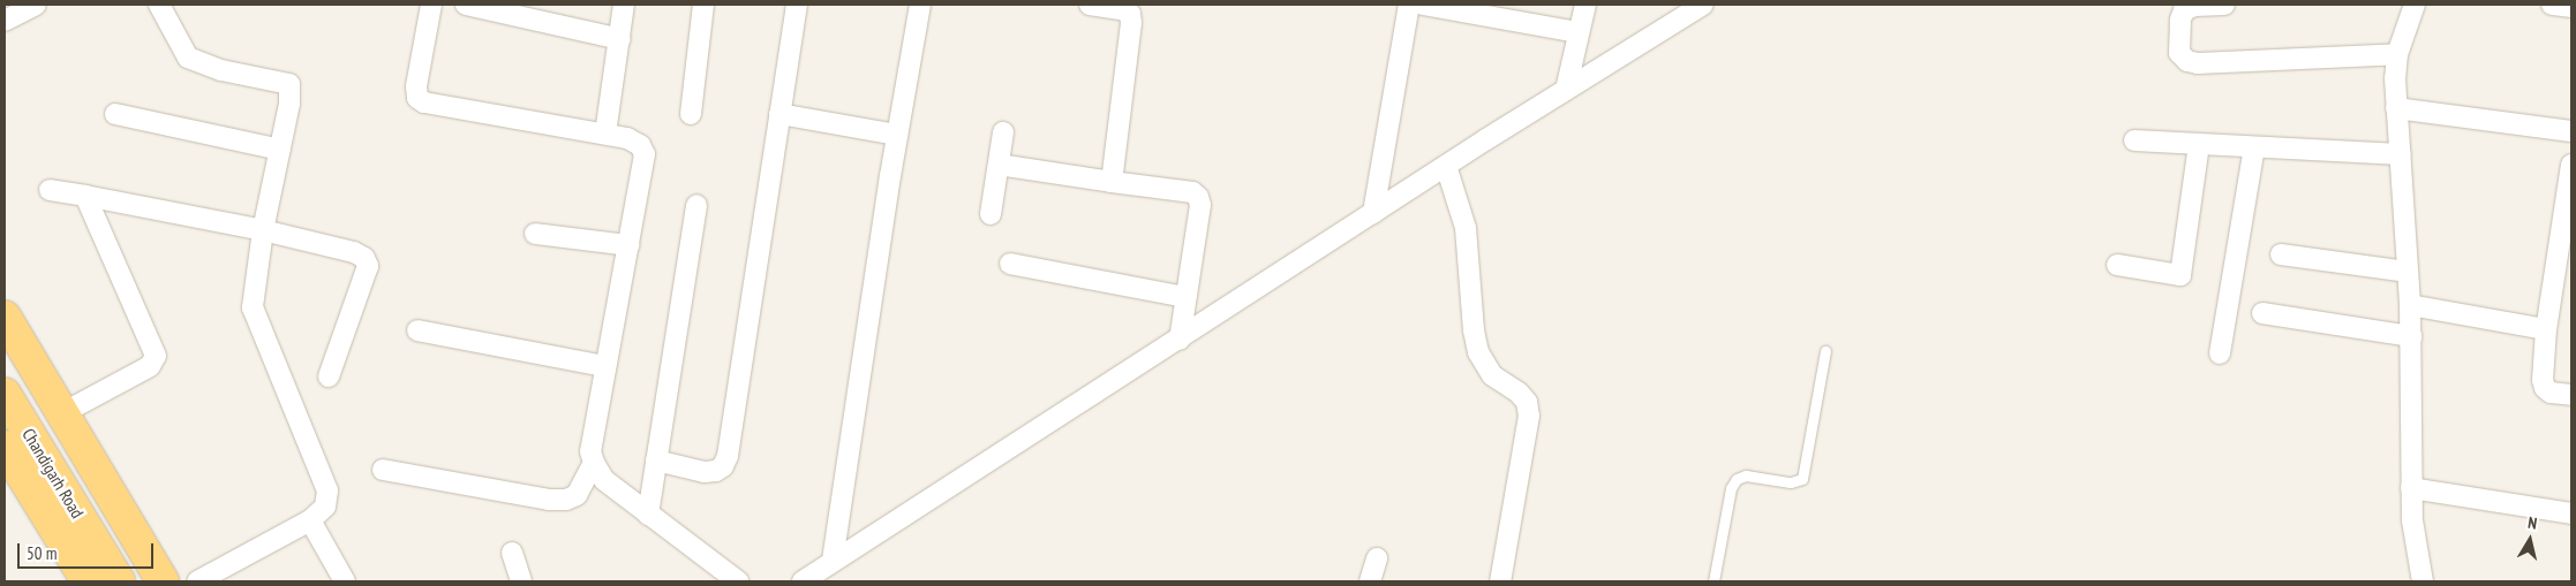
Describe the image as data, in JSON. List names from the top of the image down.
{
  "streets": {
    "highway": ["Chandigarh Road"]
  },
  "scale_bar": "50 m",
  "north": "top"
}
